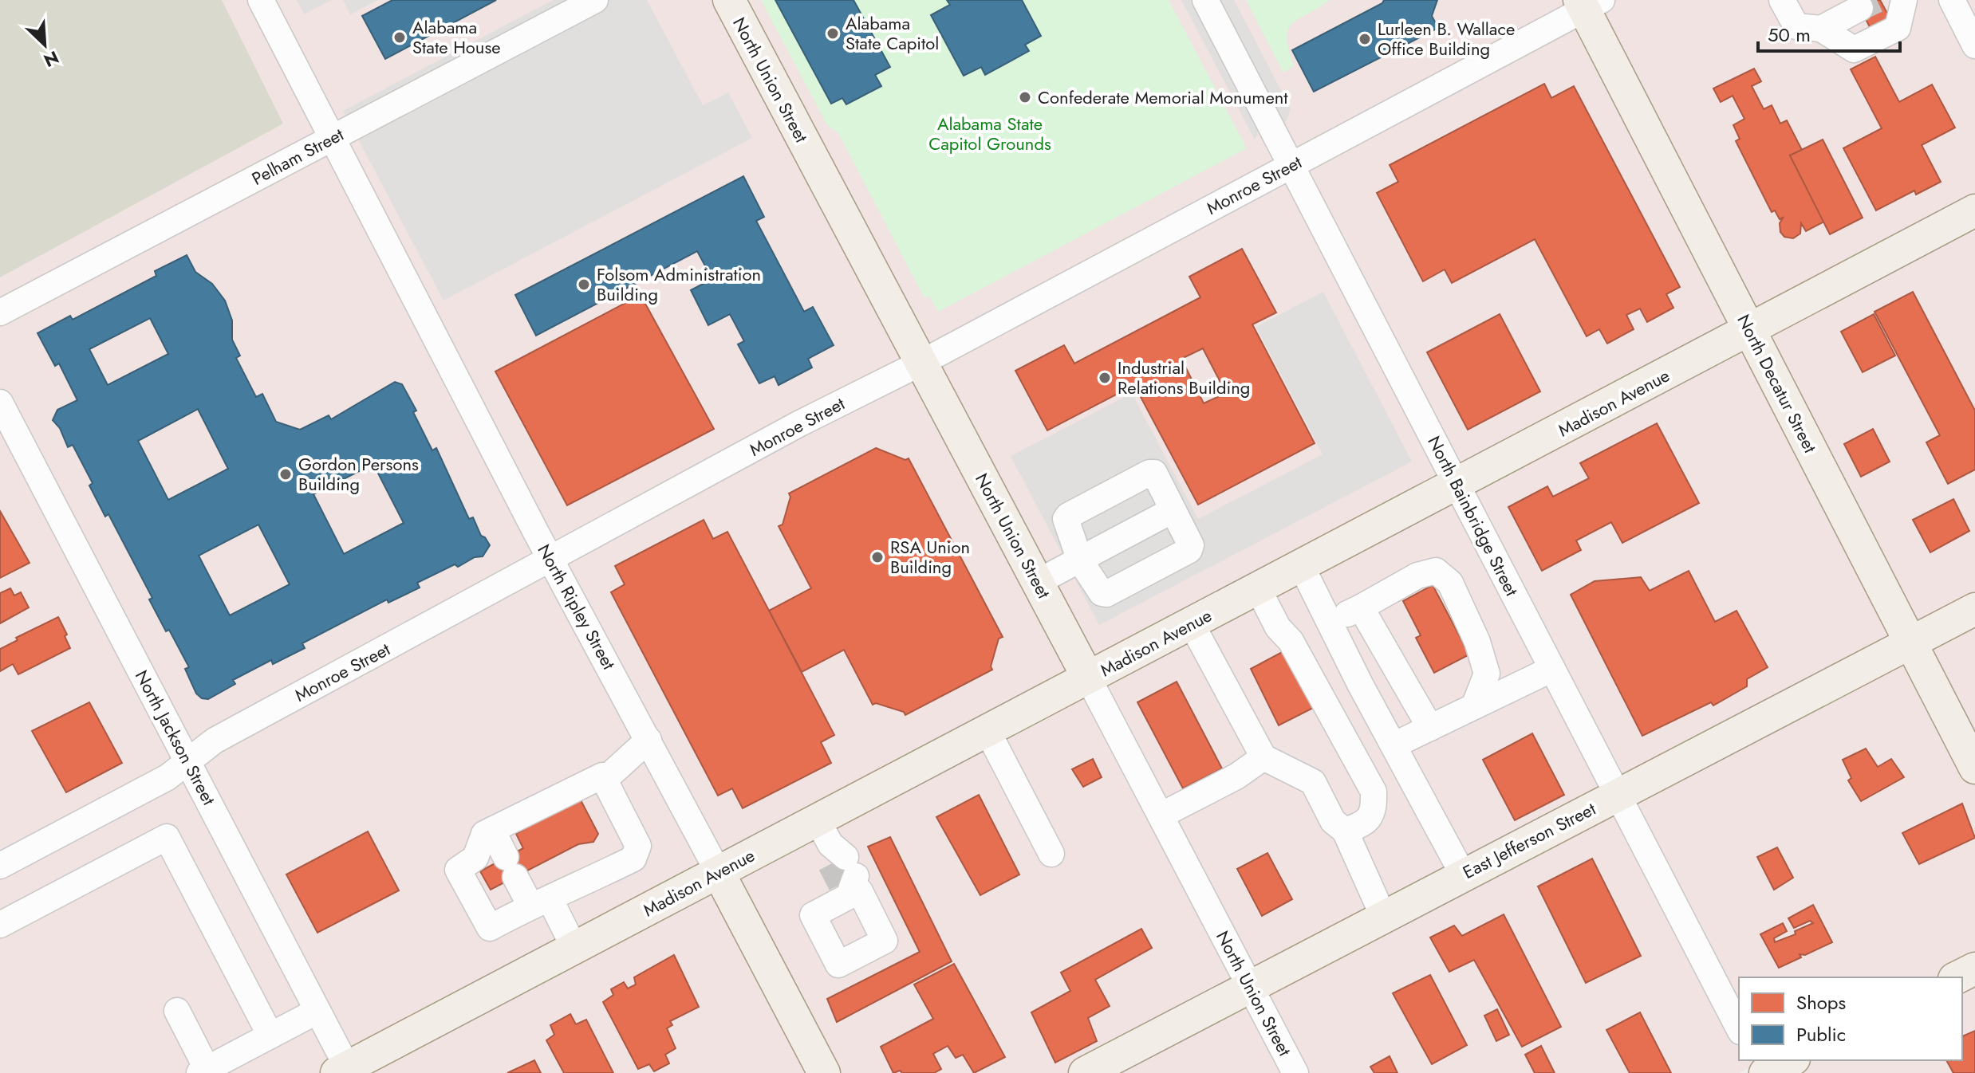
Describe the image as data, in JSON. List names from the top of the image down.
{
  "streets": {
    "main road": [
      "North Union Street",
      "North Decatur Street",
      "Madison Avenue",
      "North Ripley Street",
      "East Jefferson Street"
    ],
    "street": [
      "Pelham Street",
      "Monroe Street",
      "North Bainbridge Street",
      "North Jackson Street"
    ]
  },
  "crossings": [
    ["North Union Street", "Monroe Street"],
    ["North Union Street", "Madison Avenue"],
    ["North Union Street", "East Jefferson Street"],
    ["Pelham Street", "North Ripley Street"],
    ["Monroe Street", "North Decatur Street"],
    ["Monroe Street", "North Bainbridge Street"],
    ["Monroe Street", "North Ripley Street"],
    ["Monroe Street", "North Jackson Street"],
    ["North Decatur Street", "Madison Avenue"],
    ["North Decatur Street", "East Jefferson Street"],
    ["Madison Avenue", "North Bainbridge Street"],
    ["Madison Avenue", "North Ripley Street"],
    ["Madison Avenue", "North Jackson Street"],
    ["North Bainbridge Street", "East Jefferson Street"]
  ],
  "parks": ["Alabama State Capitol Grounds"],
  "places": [
    "Alabama State Capitol",
    "Alabama State House",
    "Lurleen B. Wallace Office Building",
    "Confederate Memorial Monument",
    "Folsom Administration Building",
    "Industrial Relations Building",
    "Gordon Persons Building",
    "RSA Union Building"
  ],
  "legend": ["Shops", "Public"],
  "scale_bar": "50 m",
  "north": "bottom right"
}
